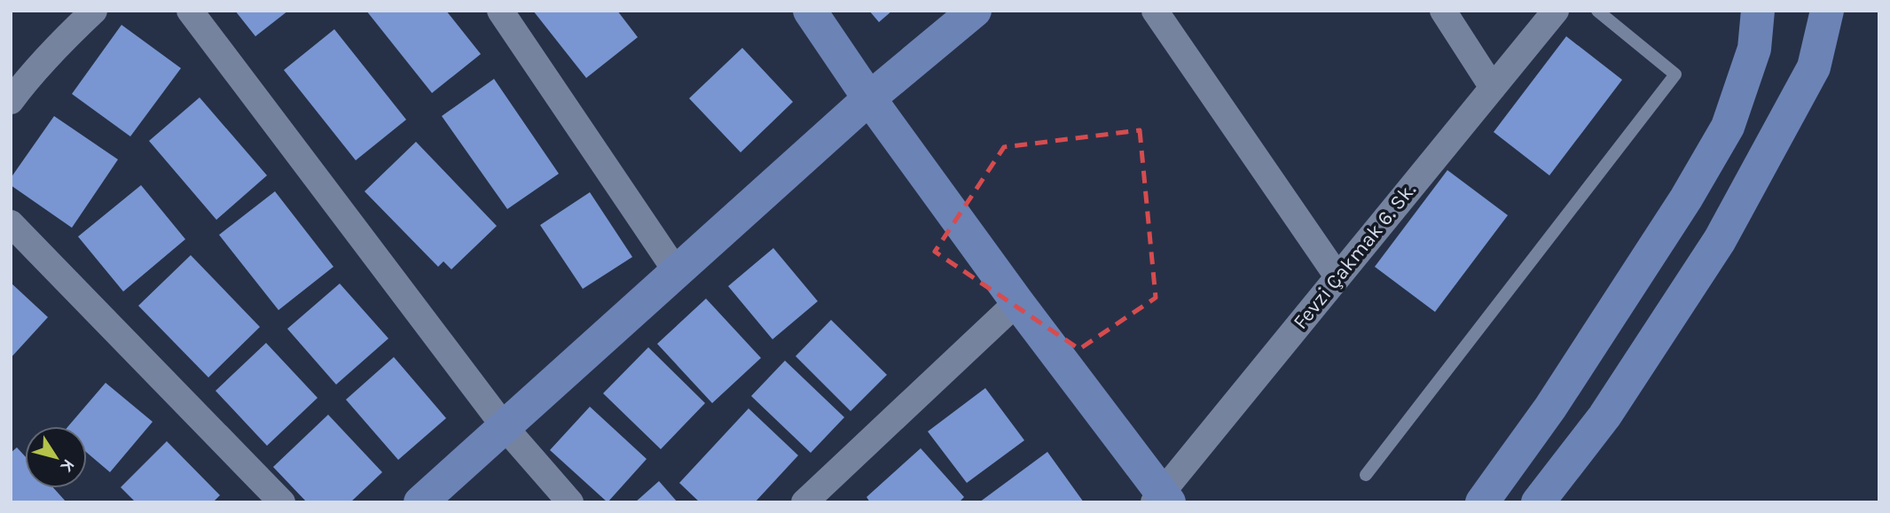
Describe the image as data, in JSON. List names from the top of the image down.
{
  "streets": {
    "street": ["Fevzi Çakmak 6. Sk."]
  },
  "north": "bottom right"
}
